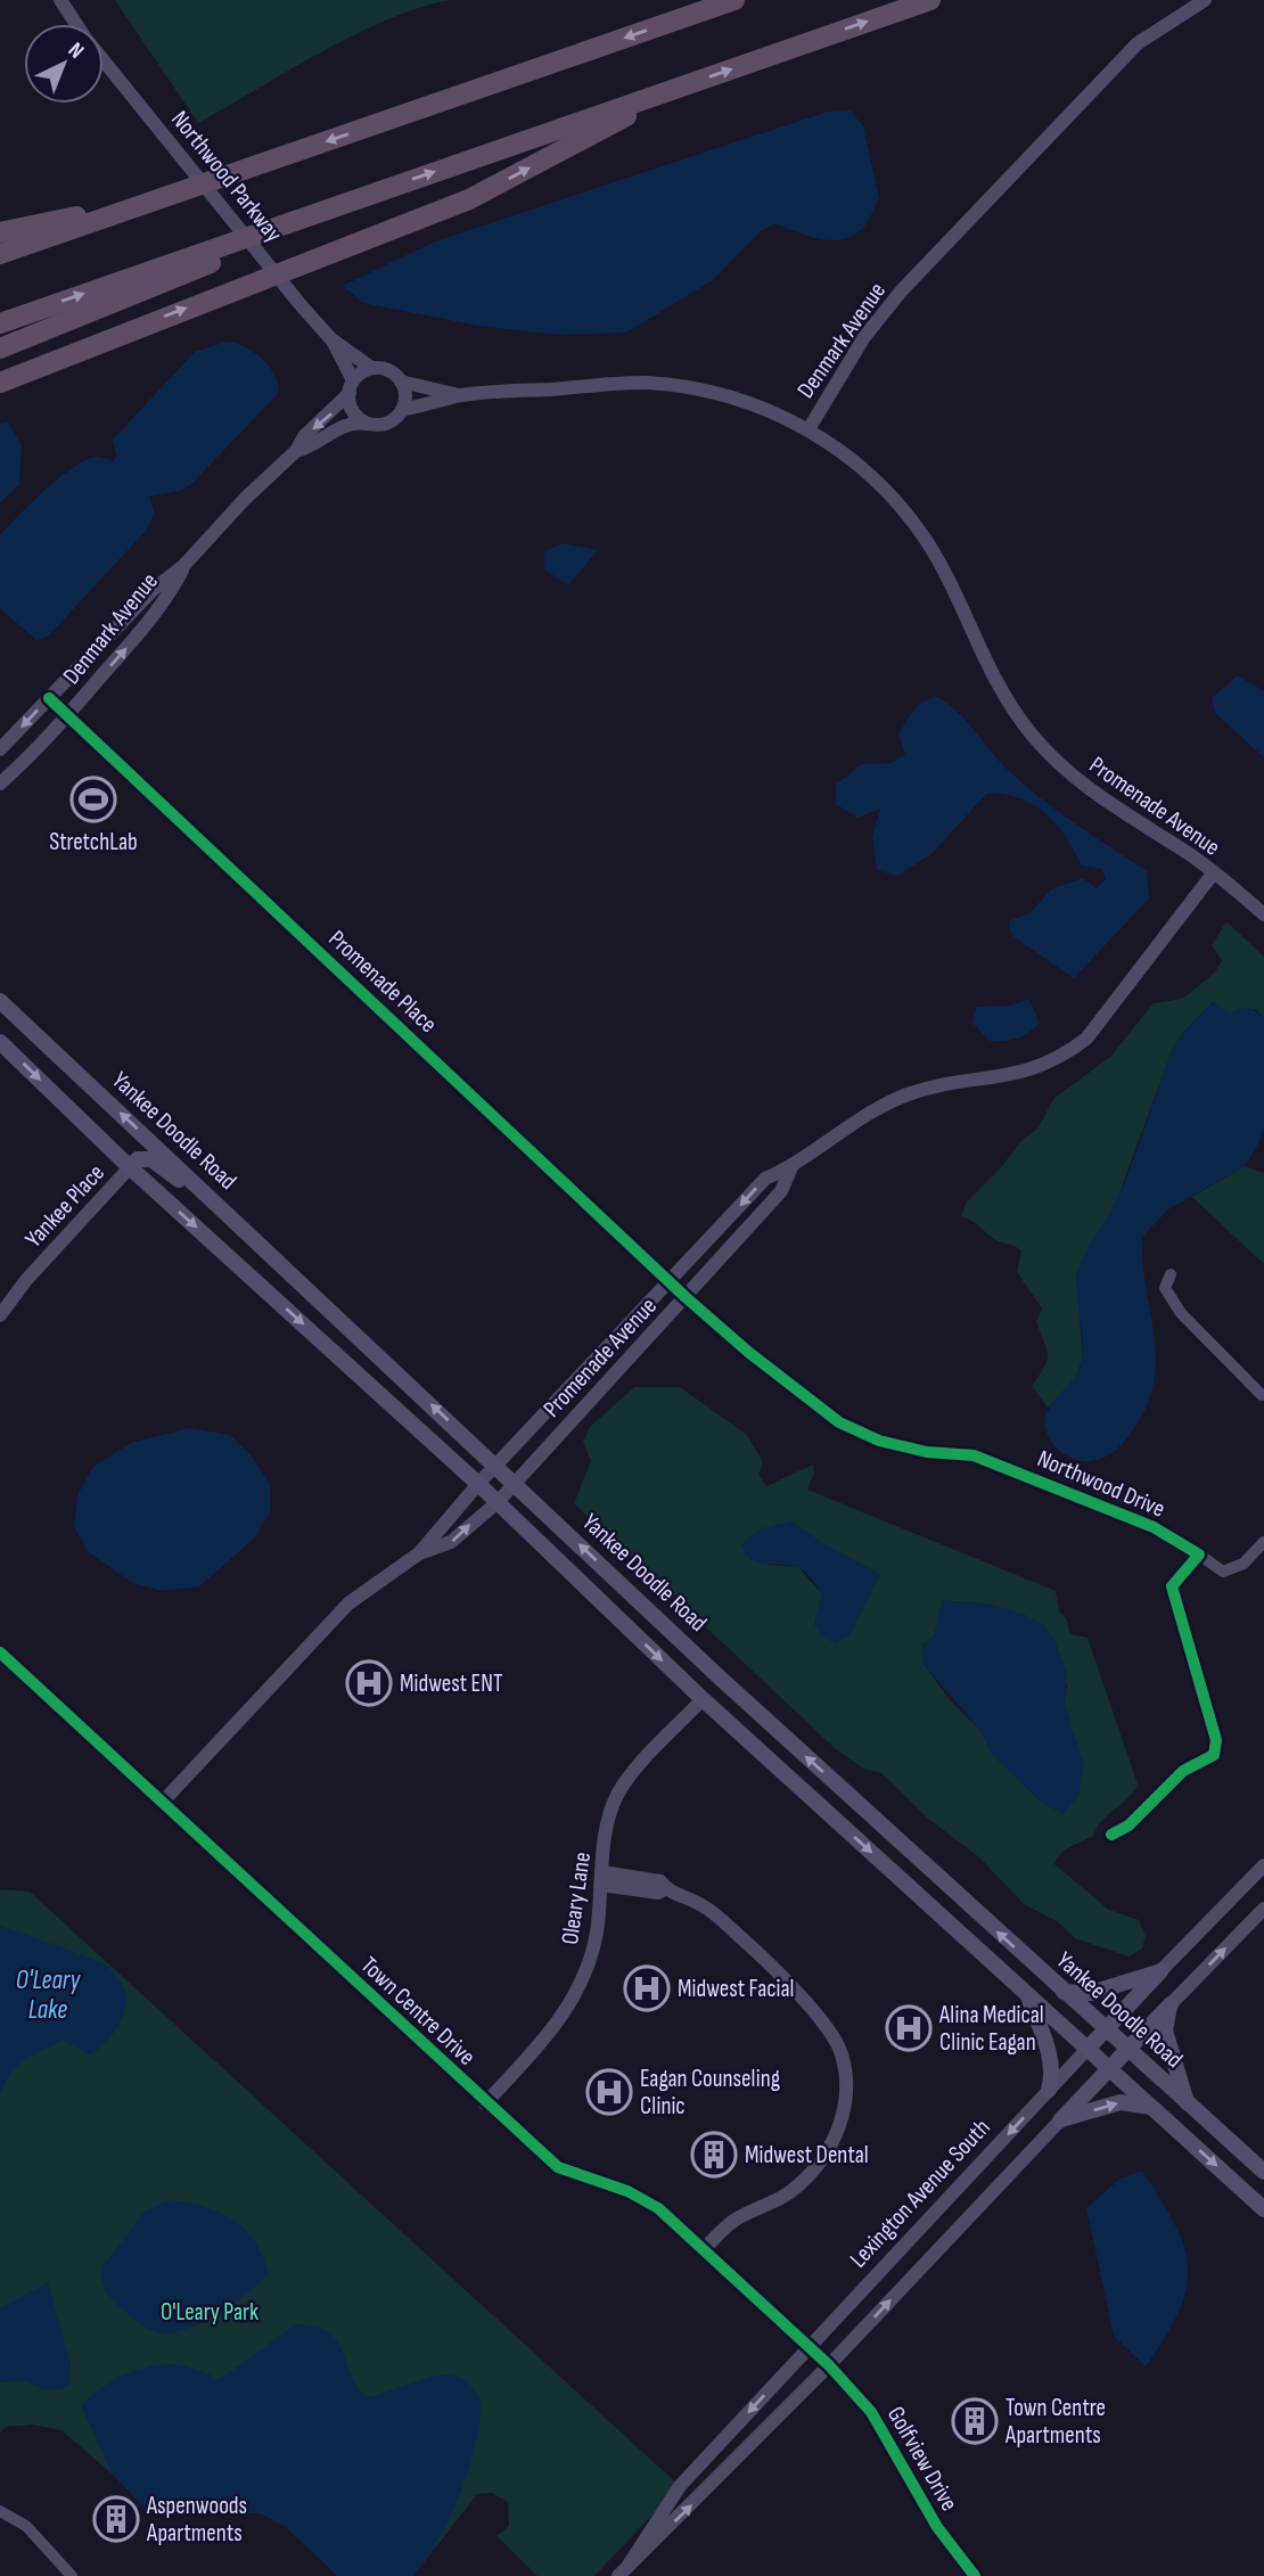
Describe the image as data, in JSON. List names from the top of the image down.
{
  "streets": {
    "main road": ["Yankee Doodle Road", "Lexington Avenue South"],
    "street": [
      "Northwood Parkway",
      "Denmark Avenue",
      "Promenade Avenue",
      "Promenade Place",
      "Yankee Place",
      "Northwood Drive",
      "Oleary Lane",
      "Town Centre Drive",
      "Golfview Drive"
    ]
  },
  "crossings": [
    ["Northwood Parkway", "Denmark Avenue"],
    ["Denmark Avenue", "Promenade Avenue"],
    ["Denmark Avenue", "Promenade Place"],
    ["Promenade Avenue", "Promenade Place"],
    ["Promenade Avenue", "Yankee Doodle Road"],
    ["Promenade Avenue", "Northwood Drive"],
    ["Promenade Avenue", "Town Centre Drive"],
    ["Promenade Place", "Northwood Drive"],
    ["Yankee Doodle Road", "Yankee Place"],
    ["Yankee Doodle Road", "Oleary Lane"],
    ["Yankee Doodle Road", "Lexington Avenue South"],
    ["Oleary Lane", "Town Centre Drive"],
    ["Town Centre Drive", "Lexington Avenue South"],
    ["Town Centre Drive", "Golfview Drive"],
    ["Lexington Avenue South", "Golfview Drive"]
  ],
  "water": ["O'Leary Lake"],
  "parks": ["O'Leary Park"],
  "places": {
    "sports": ["StretchLab"],
    "hospital": [
      "Midwest ENT",
      "Midwest Facial",
      "Alina Medical Clinic Eagan",
      "Eagan Counseling Clinic"
    ],
    "building": ["Midwest Dental", "Town Centre Apartments", "Aspenwoods Apartments"]
  },
  "north": "top right"
}
